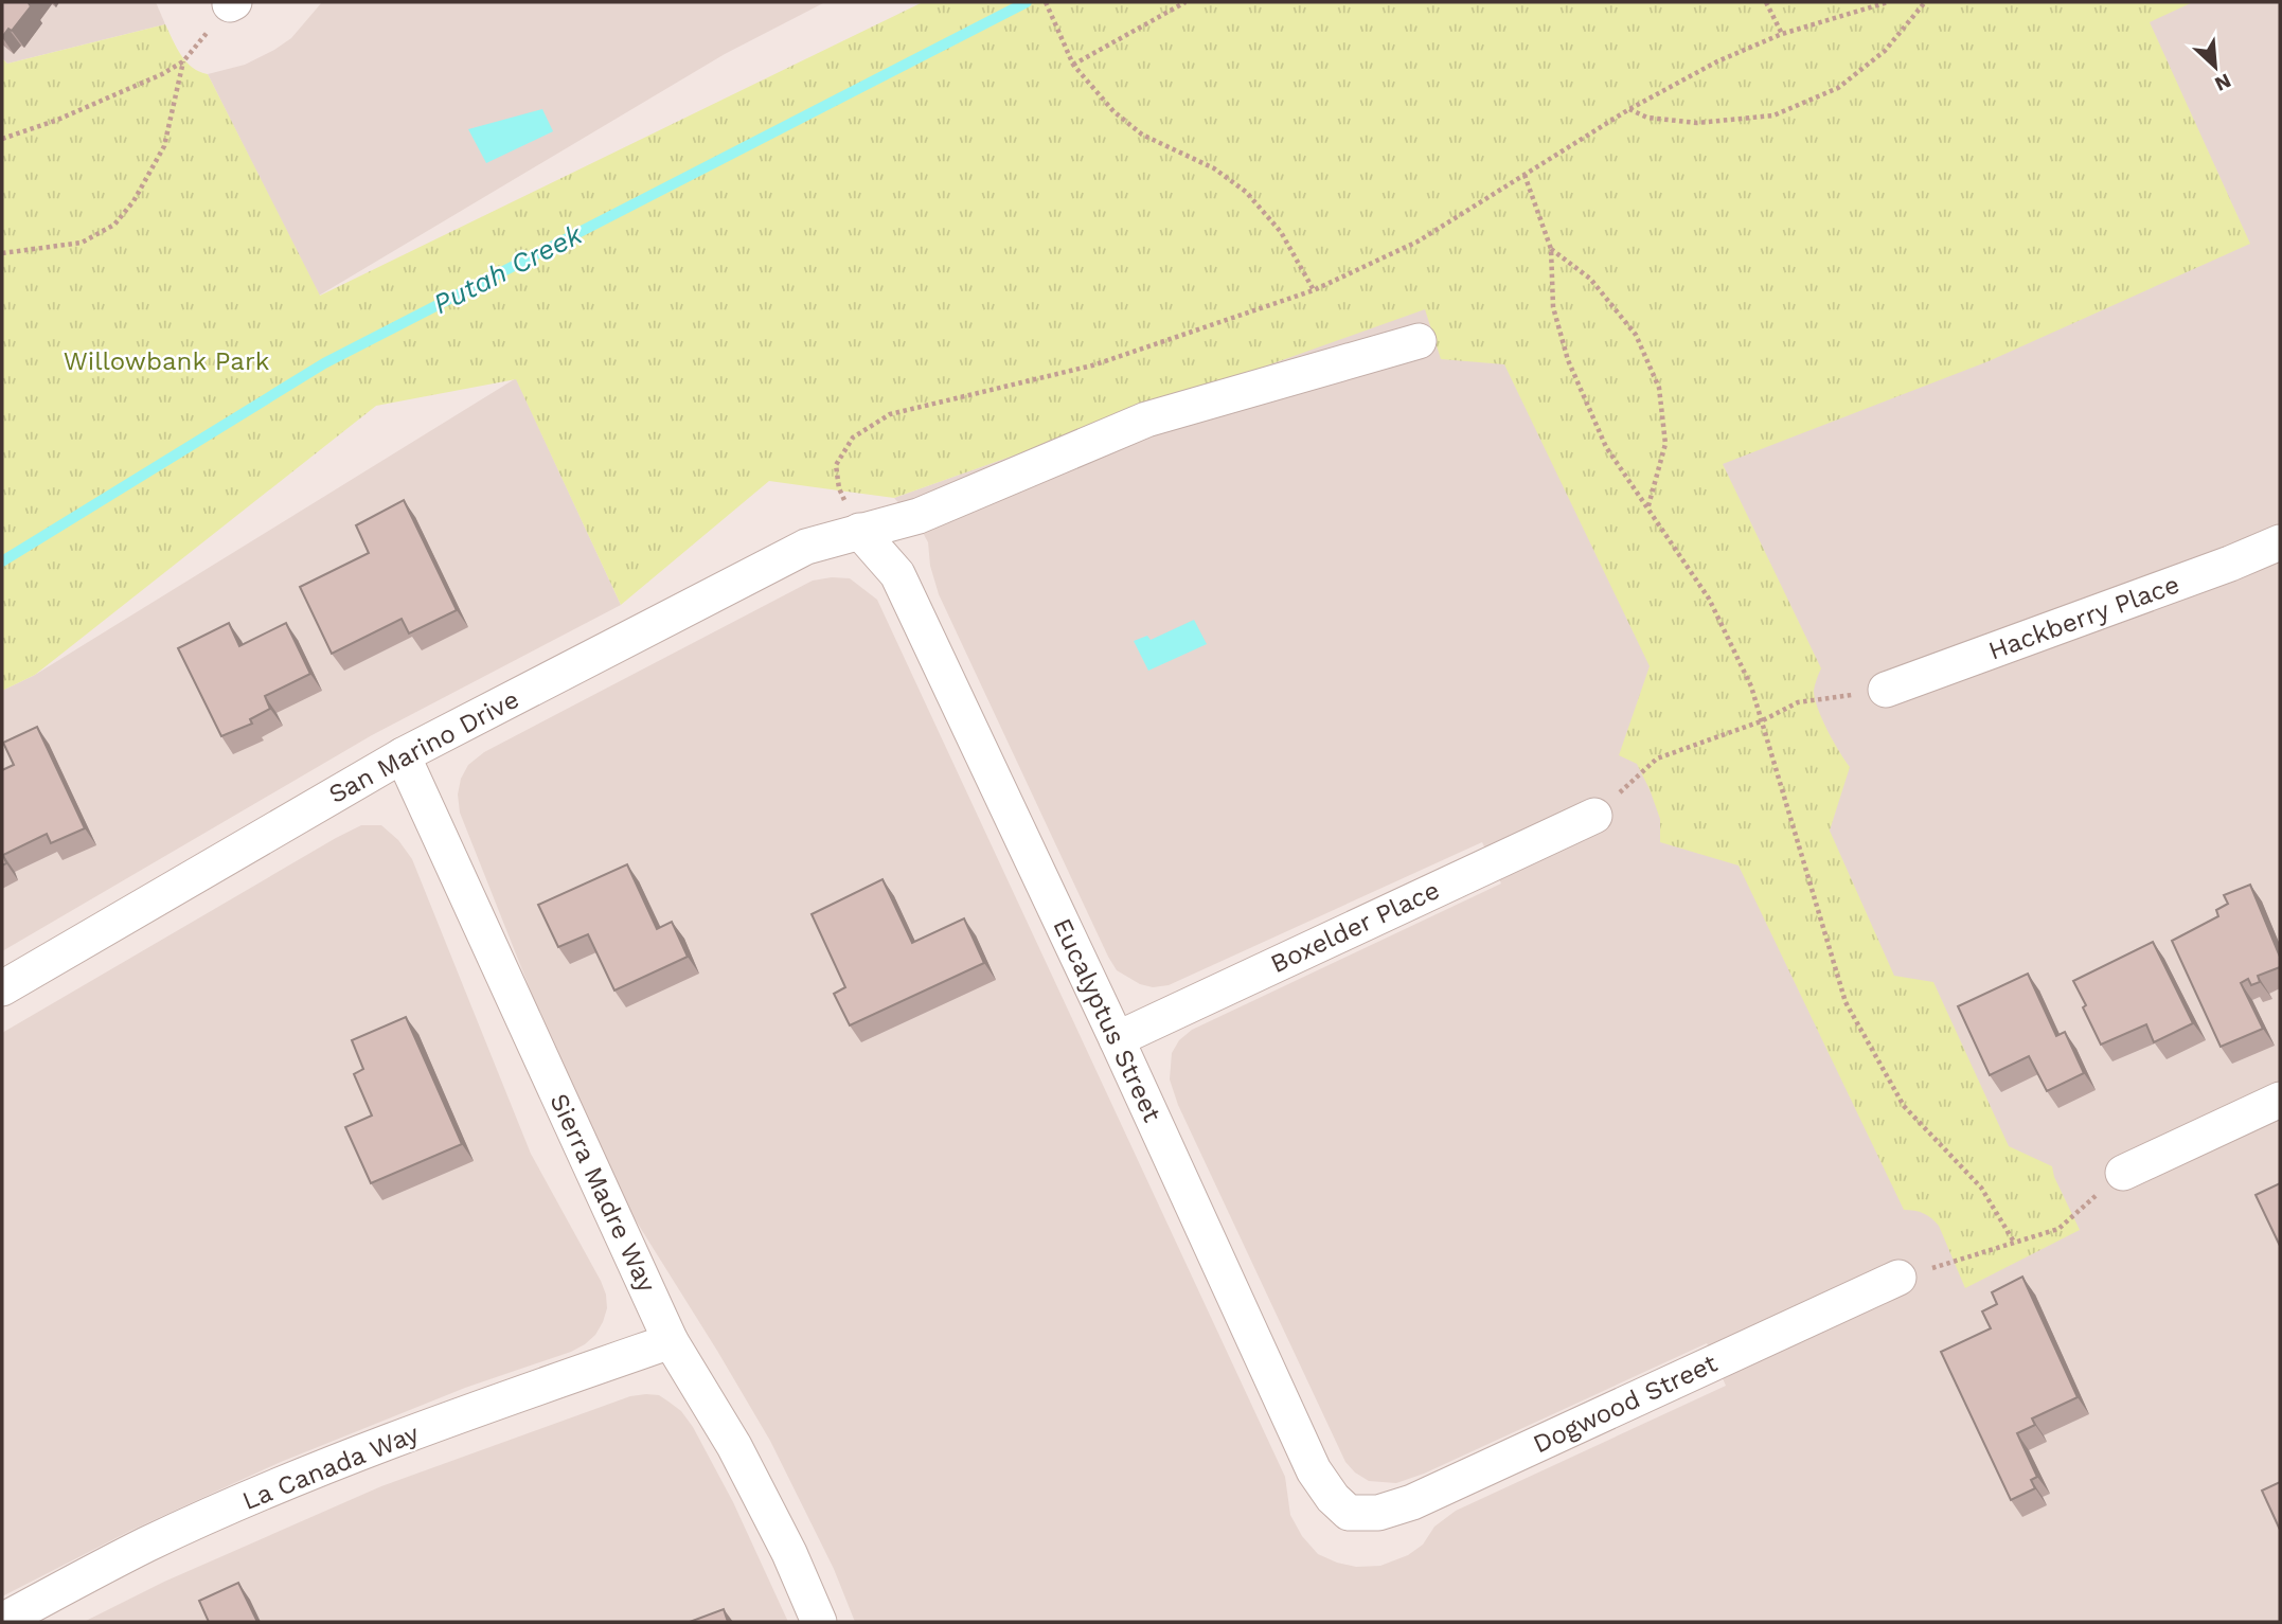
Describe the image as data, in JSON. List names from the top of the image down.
{
  "streets": {
    "street": [
      "Hackberry Place",
      "San Marino Drive",
      "Boxelder Place",
      "Eucalyptus Street",
      "Sierra Madre Way",
      "Dogwood Street",
      "La Canada Way"
    ]
  },
  "crossings": [
    ["San Marino Drive", "Eucalyptus Street"],
    ["San Marino Drive", "Sierra Madre Way"],
    ["Boxelder Place", "Eucalyptus Street"],
    ["Eucalyptus Street", "Dogwood Street"],
    ["Sierra Madre Way", "La Canada Way"]
  ],
  "water": ["Putah Creek"],
  "parks": ["Willowbank Park"],
  "north": "bottom right"
}
